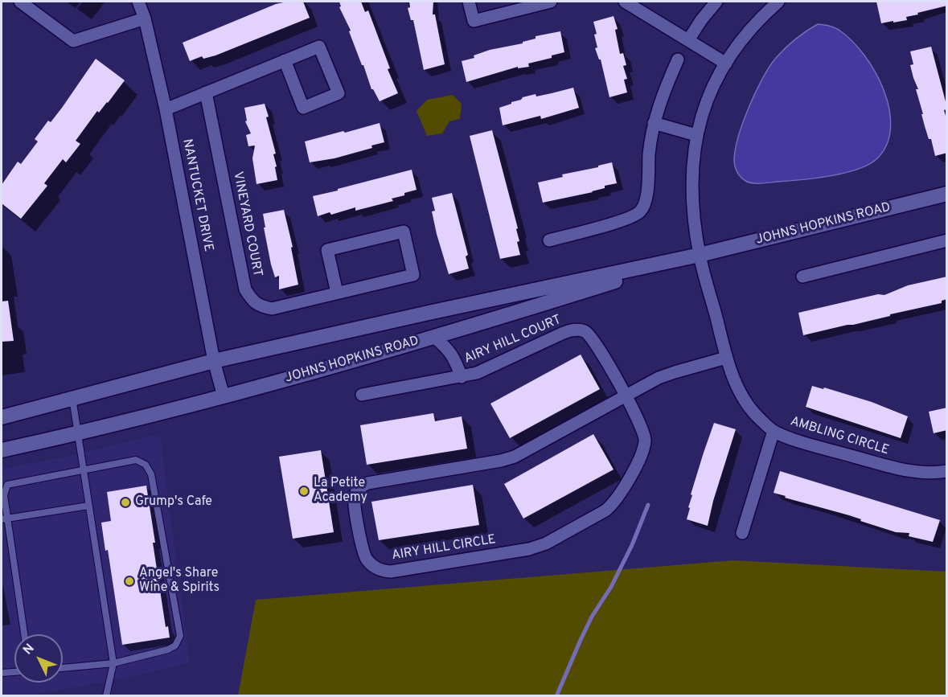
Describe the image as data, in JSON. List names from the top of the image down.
{
  "streets": {
    "street": [
      "NANTUCKET DRIVE",
      "VINEYARD COURT",
      "JOHNS HOPKINS ROAD",
      "AIRY HILL COURT",
      "AMBLING CIRCLE",
      "AIRY HILL CIRCLE"
    ]
  },
  "crossings": [
    ["NANTUCKET DRIVE", "JOHNS HOPKINS ROAD"],
    ["JOHNS HOPKINS ROAD", "AIRY HILL COURT"],
    ["JOHNS HOPKINS ROAD", "AMBLING CIRCLE"],
    ["AIRY HILL COURT", "AIRY HILL CIRCLE"],
    ["AMBLING CIRCLE", "AIRY HILL CIRCLE"]
  ],
  "places": ["La Petite Academy", "Grump's Cafe", "Angel's Share Wine & Spirits"],
  "north": "top left"
}
